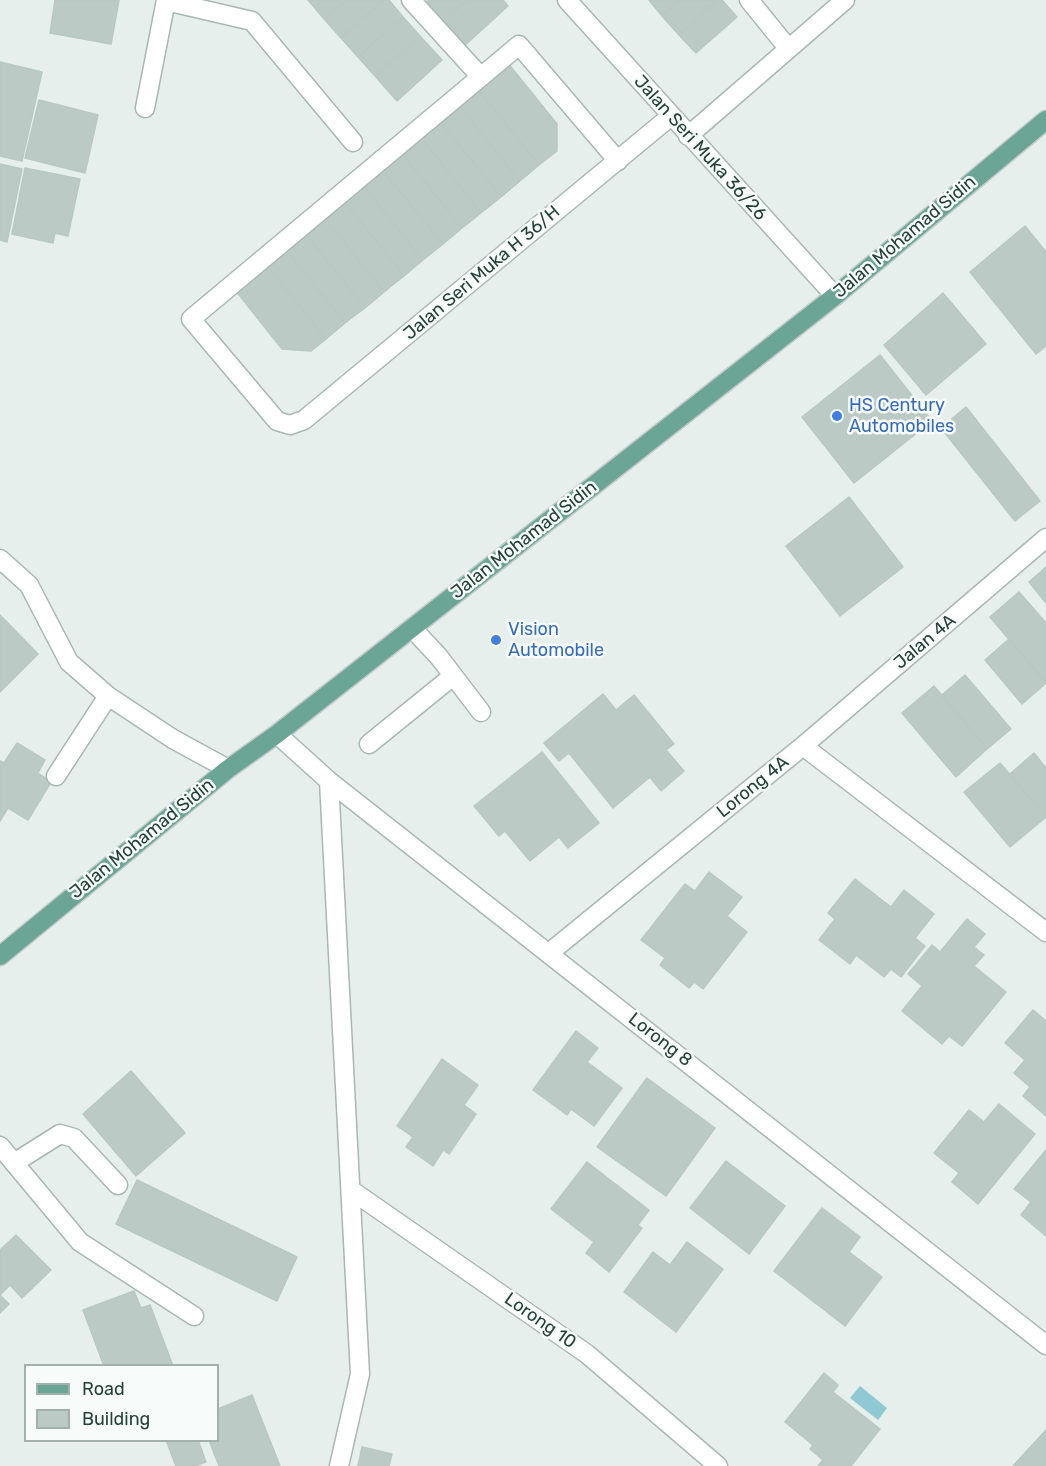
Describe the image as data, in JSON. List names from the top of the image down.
{
  "streets": {
    "main road": ["Jalan Mohamad Sidin"],
    "street": [
      "Jalan Seri Muka 36/26",
      "Jalan Seri Muka H 36/H",
      "Jalan 4A",
      "Lorong 4A",
      "Lorong 8",
      "Lorong 10"
    ]
  },
  "crossings": [
    ["Jalan Seri Muka 36/26", "Jalan Mohamad Sidin"],
    ["Jalan Seri Muka 36/26", "Jalan Seri Muka H 36/H"],
    ["Jalan Mohamad Sidin", "Lorong 8"],
    ["Jalan 4A", "Lorong 4A"],
    ["Lorong 4A", "Lorong 8"]
  ],
  "places": ["HS Century Automobiles", "Vision Automobile"],
  "legend": ["Road", "Building"]
}
